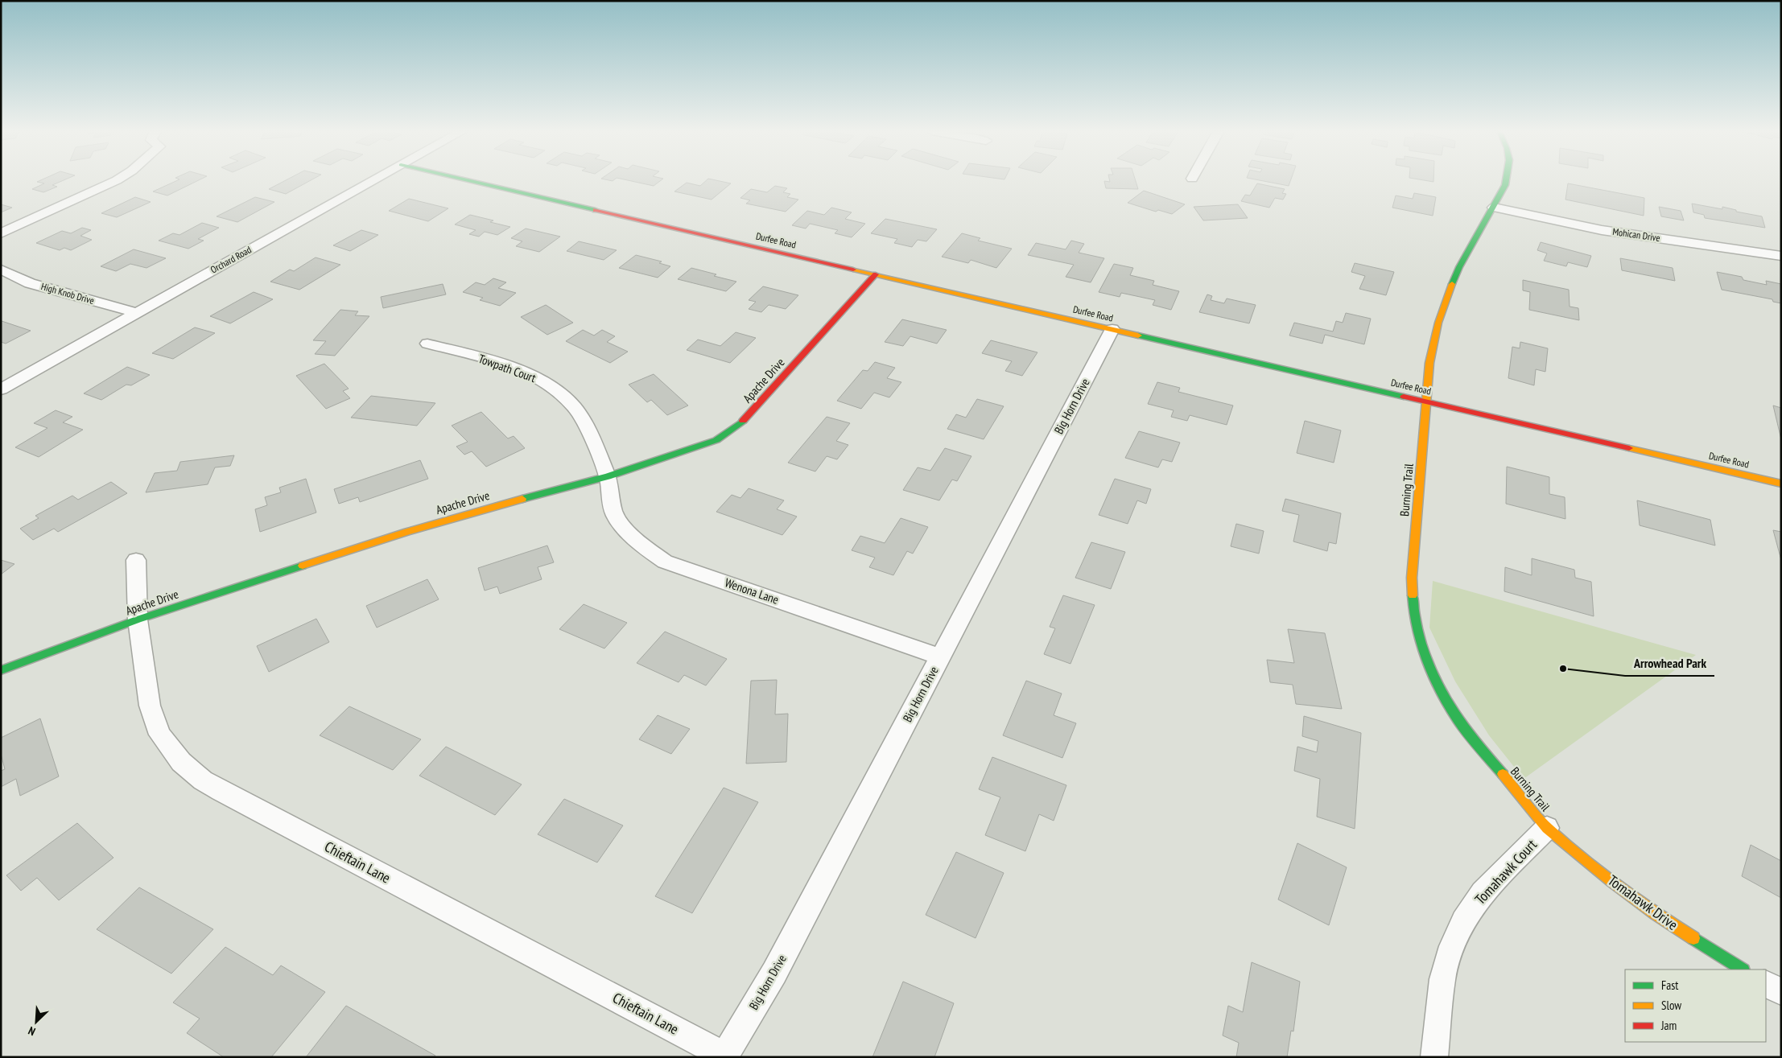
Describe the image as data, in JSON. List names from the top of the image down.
{
  "streets": {
    "street": [
      "Mohican Drive",
      "Durfee Road",
      "Orchard Road",
      "High Knob Drive",
      "Towpath Court",
      "Apache Drive",
      "Big Horn Drive",
      "Burning Trail",
      "Wenona Lane",
      "Chieftain Lane",
      "Tomahawk Court",
      "Tomahawk Drive"
    ]
  },
  "crossings": [
    ["Mohican Drive", "Burning Trail"],
    ["Durfee Road", "Apache Drive"],
    ["Durfee Road", "Big Horn Drive"],
    ["Durfee Road", "Burning Trail"],
    ["Orchard Road", "High Knob Drive"],
    ["Towpath Court", "Apache Drive"],
    ["Towpath Court", "Wenona Lane"],
    ["Apache Drive", "Wenona Lane"],
    ["Apache Drive", "Chieftain Lane"],
    ["Big Horn Drive", "Wenona Lane"],
    ["Big Horn Drive", "Chieftain Lane"],
    ["Burning Trail", "Tomahawk Court"],
    ["Burning Trail", "Tomahawk Drive"],
    ["Tomahawk Court", "Tomahawk Drive"]
  ],
  "places": ["Arrowhead Park"],
  "legend": ["Fast", "Slow", "Jam"],
  "north": "bottom left"
}
